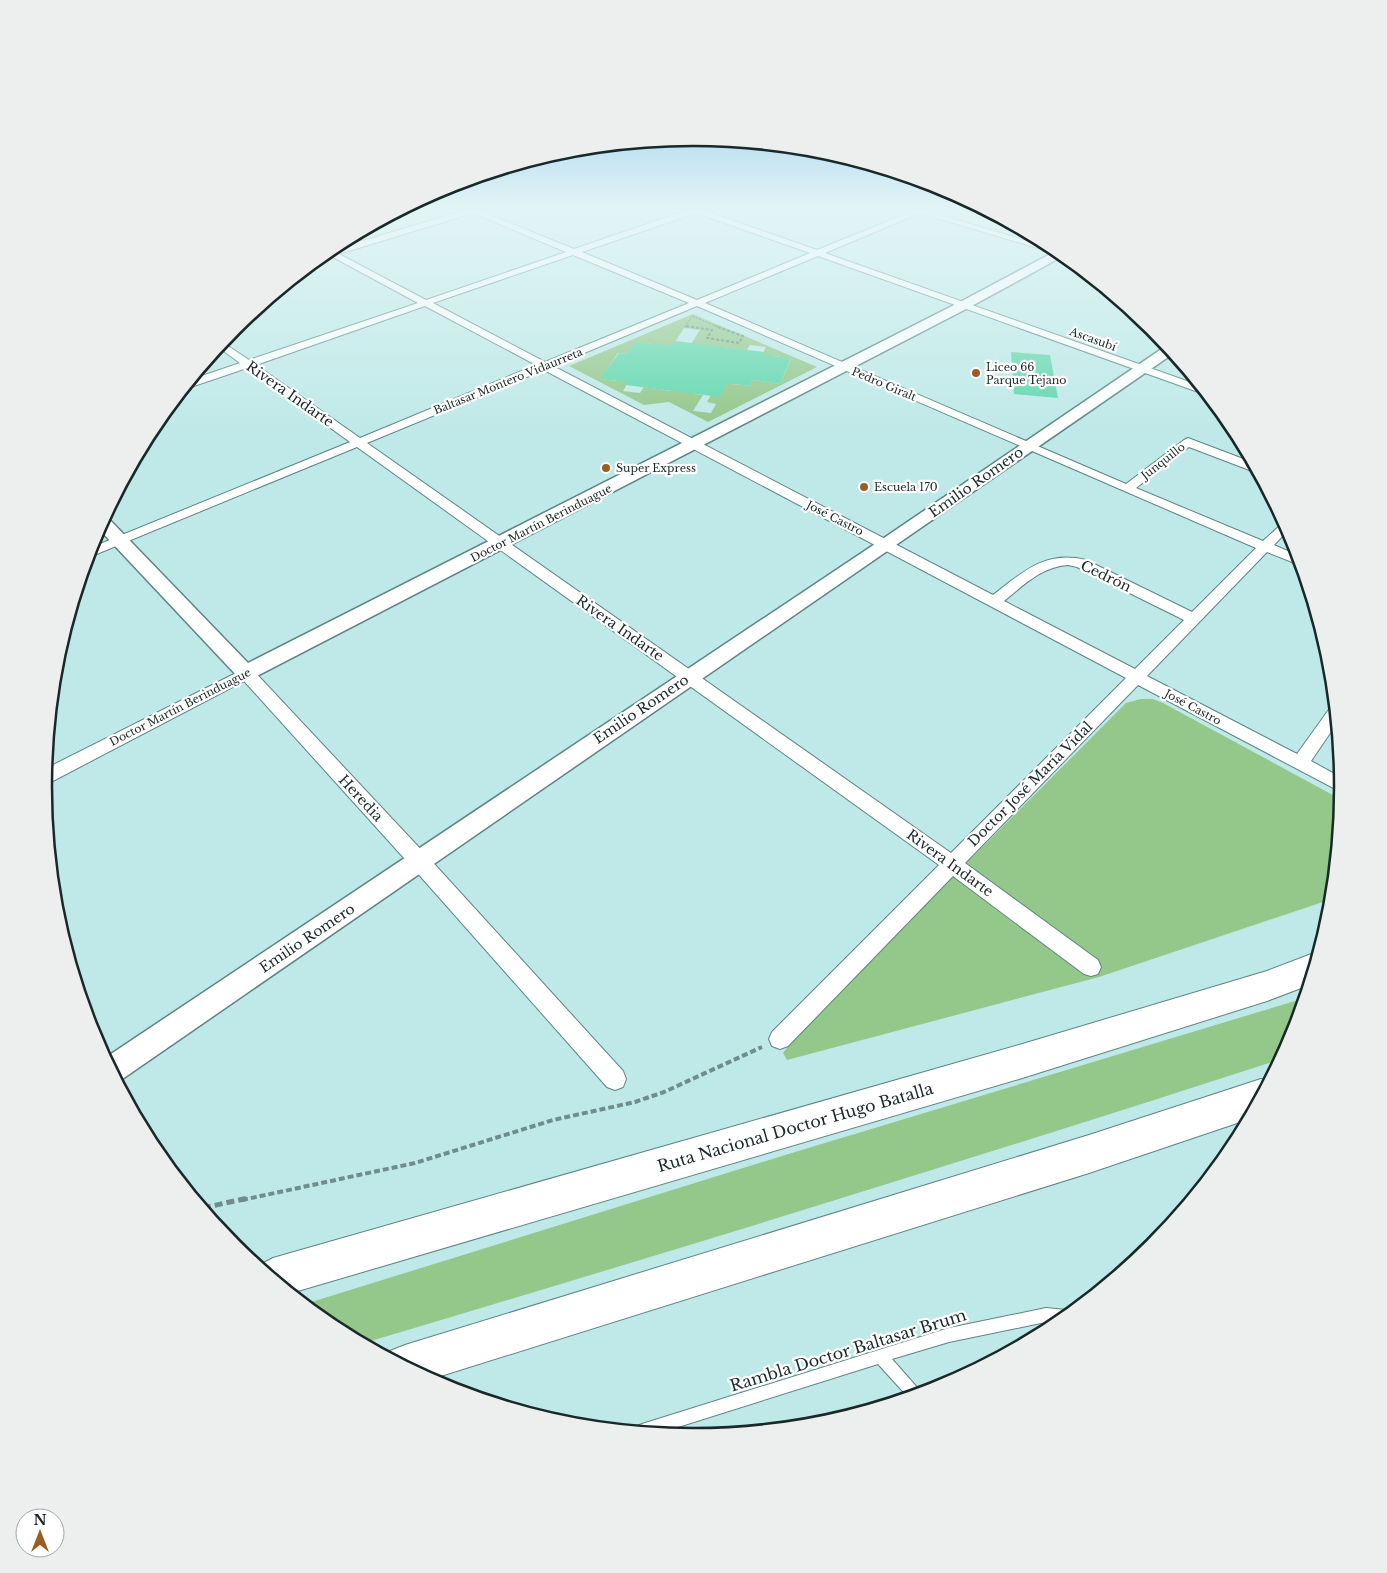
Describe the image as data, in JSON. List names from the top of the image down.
{
  "streets": {
    "highway": ["Ruta Nacional Doctor Hugo Batalla"],
    "street": [
      "Ascasubí",
      "Baltasar Montero Vidaurreta",
      "Pedro Giralt",
      "Rivera Indarte",
      "Junquillo",
      "Emilio Romero",
      "José Castro",
      "Doctor Martín Berinduague",
      "Cedrón",
      "Doctor José María Vidal",
      "Heredia"
    ],
    "lane": ["Rambla Doctor Baltasar Brum"]
  },
  "crossings": [
    ["Ascasubí", "Emilio Romero"],
    ["Ascasubí", "Doctor Martín Berinduague"],
    ["Baltasar Montero Vidaurreta", "Pedro Giralt"],
    ["Baltasar Montero Vidaurreta", "Rivera Indarte"],
    ["Baltasar Montero Vidaurreta", "José Castro"],
    ["Baltasar Montero Vidaurreta", "Heredia"],
    ["Pedro Giralt", "Junquillo"],
    ["Pedro Giralt", "Emilio Romero"],
    ["Pedro Giralt", "Doctor Martín Berinduague"],
    ["Pedro Giralt", "Doctor José María Vidal"],
    ["Rivera Indarte", "Emilio Romero"],
    ["Rivera Indarte", "Doctor Martín Berinduague"],
    ["Rivera Indarte", "Doctor José María Vidal"],
    ["Emilio Romero", "José Castro"],
    ["Emilio Romero", "Heredia"],
    ["José Castro", "Doctor Martín Berinduague"],
    ["José Castro", "Cedrón"],
    ["José Castro", "Doctor José María Vidal"],
    ["Doctor Martín Berinduague", "Heredia"],
    ["Cedrón", "Doctor José María Vidal"]
  ],
  "places": ["Liceo 66 Parque Tejano", "Super Express", "Escuela 170"],
  "north": "top"
}
